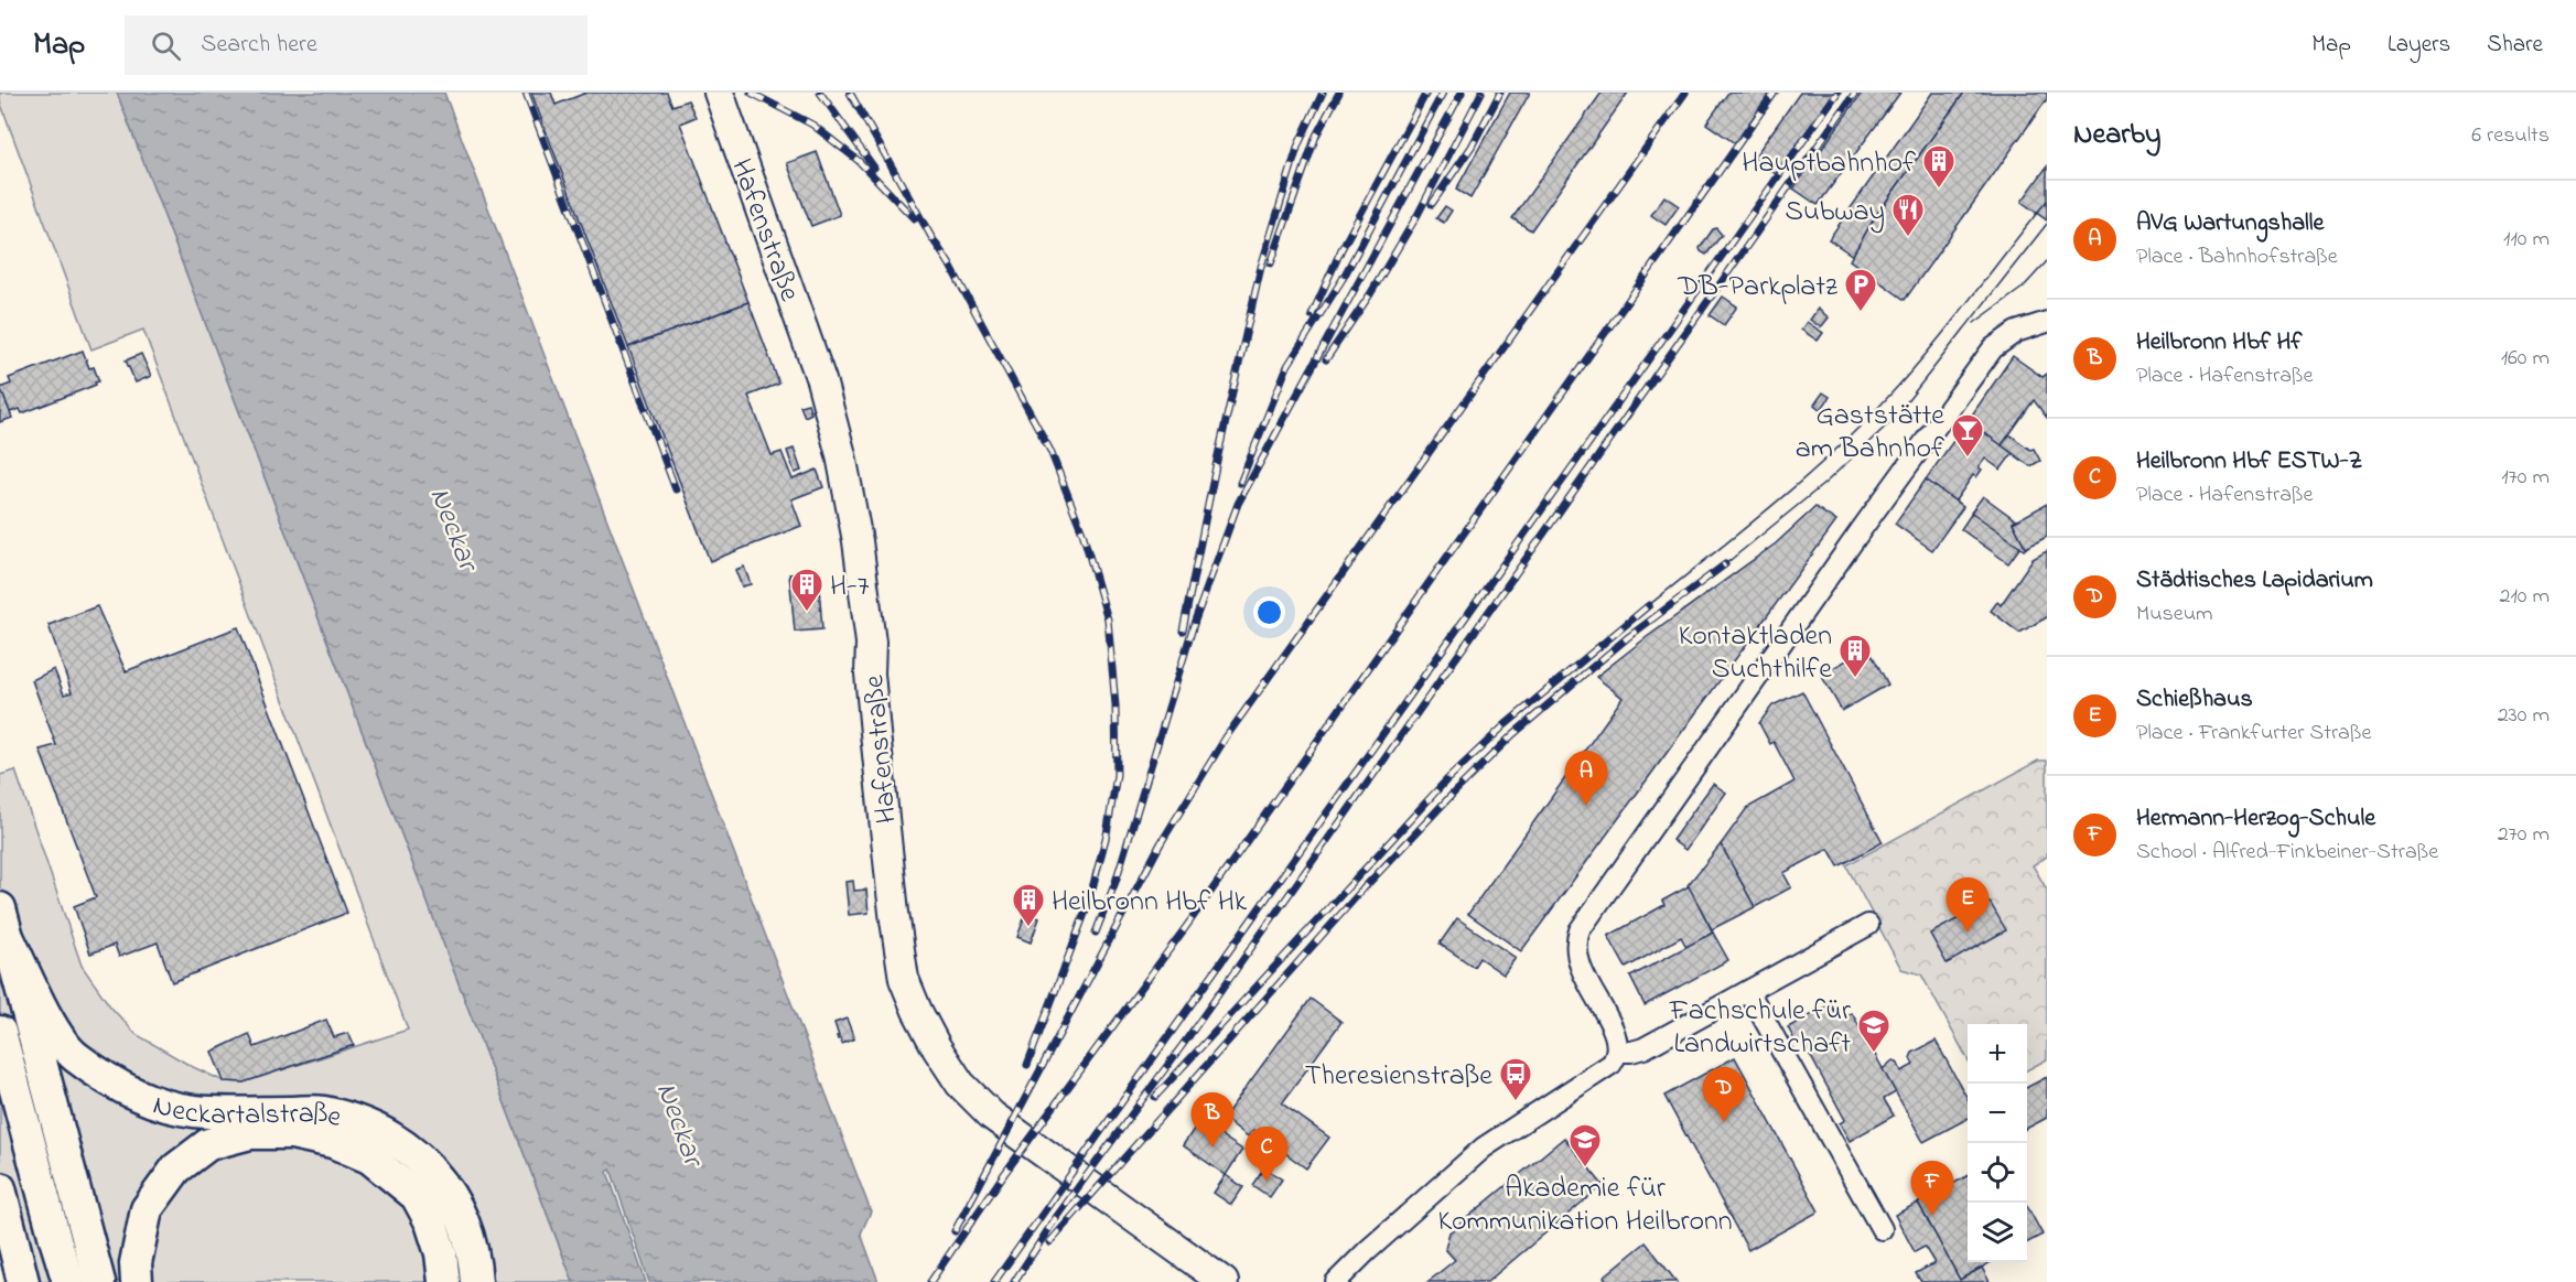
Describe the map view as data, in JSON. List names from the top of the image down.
{
  "streets": {
    "main road": ["Hafenstraße", "Neckartalstraße"]
  },
  "water": ["Neckar"],
  "places": {
    "building": [
      "Hauptbahnhof",
      "H-7",
      "Kontaktladen Suchthilfe",
      "Heilbronn Hbf Hk"
    ],
    "restaurant": ["Subway"],
    "parking": ["DB-Parkplatz"],
    "bar": ["Gaststätte am Bahnhof"],
    "school or university": ["Fachschule für Landwirtschaft", "Akademie für Kommunikation Heilbronn"],
    "bus stop": ["Theresienstraße"]
  },
  "page": {
    "header": "Map",
    "search": "Search here",
    "nav": ["Map", "Layers", "Share"],
    "heading": ["Nearby", "6 results"],
    "list": [
      {
        "mark": "A",
        "name": "AVG Wartungshalle",
        "note": "Place · Bahnhofstraße",
        "value": "110 m"
      },
      {
        "mark": "B",
        "name": "Heilbronn Hbf Hf",
        "note": "Place · Hafenstraße",
        "value": "160 m"
      },
      {
        "mark": "C",
        "name": "Heilbronn Hbf ESTW-Z",
        "note": "Place · Hafenstraße",
        "value": "170 m"
      },
      {
        "mark": "D",
        "name": "Städtisches Lapidarium",
        "note": "Museum",
        "value": "210 m"
      },
      {
        "mark": "E",
        "name": "Schießhaus",
        "note": "Place · Frankfurter Straße",
        "value": "230 m"
      },
      {
        "mark": "F",
        "name": "Hermann-Herzog-Schule",
        "note": "School · Alfred-Finkbeiner-Straße",
        "value": "270 m"
      }
    ],
    "pins": [
      "A",
      "E",
      "D",
      "B",
      "C",
      "F"
    ],
    "map_buttons": ["+", "−"]
  }
}
